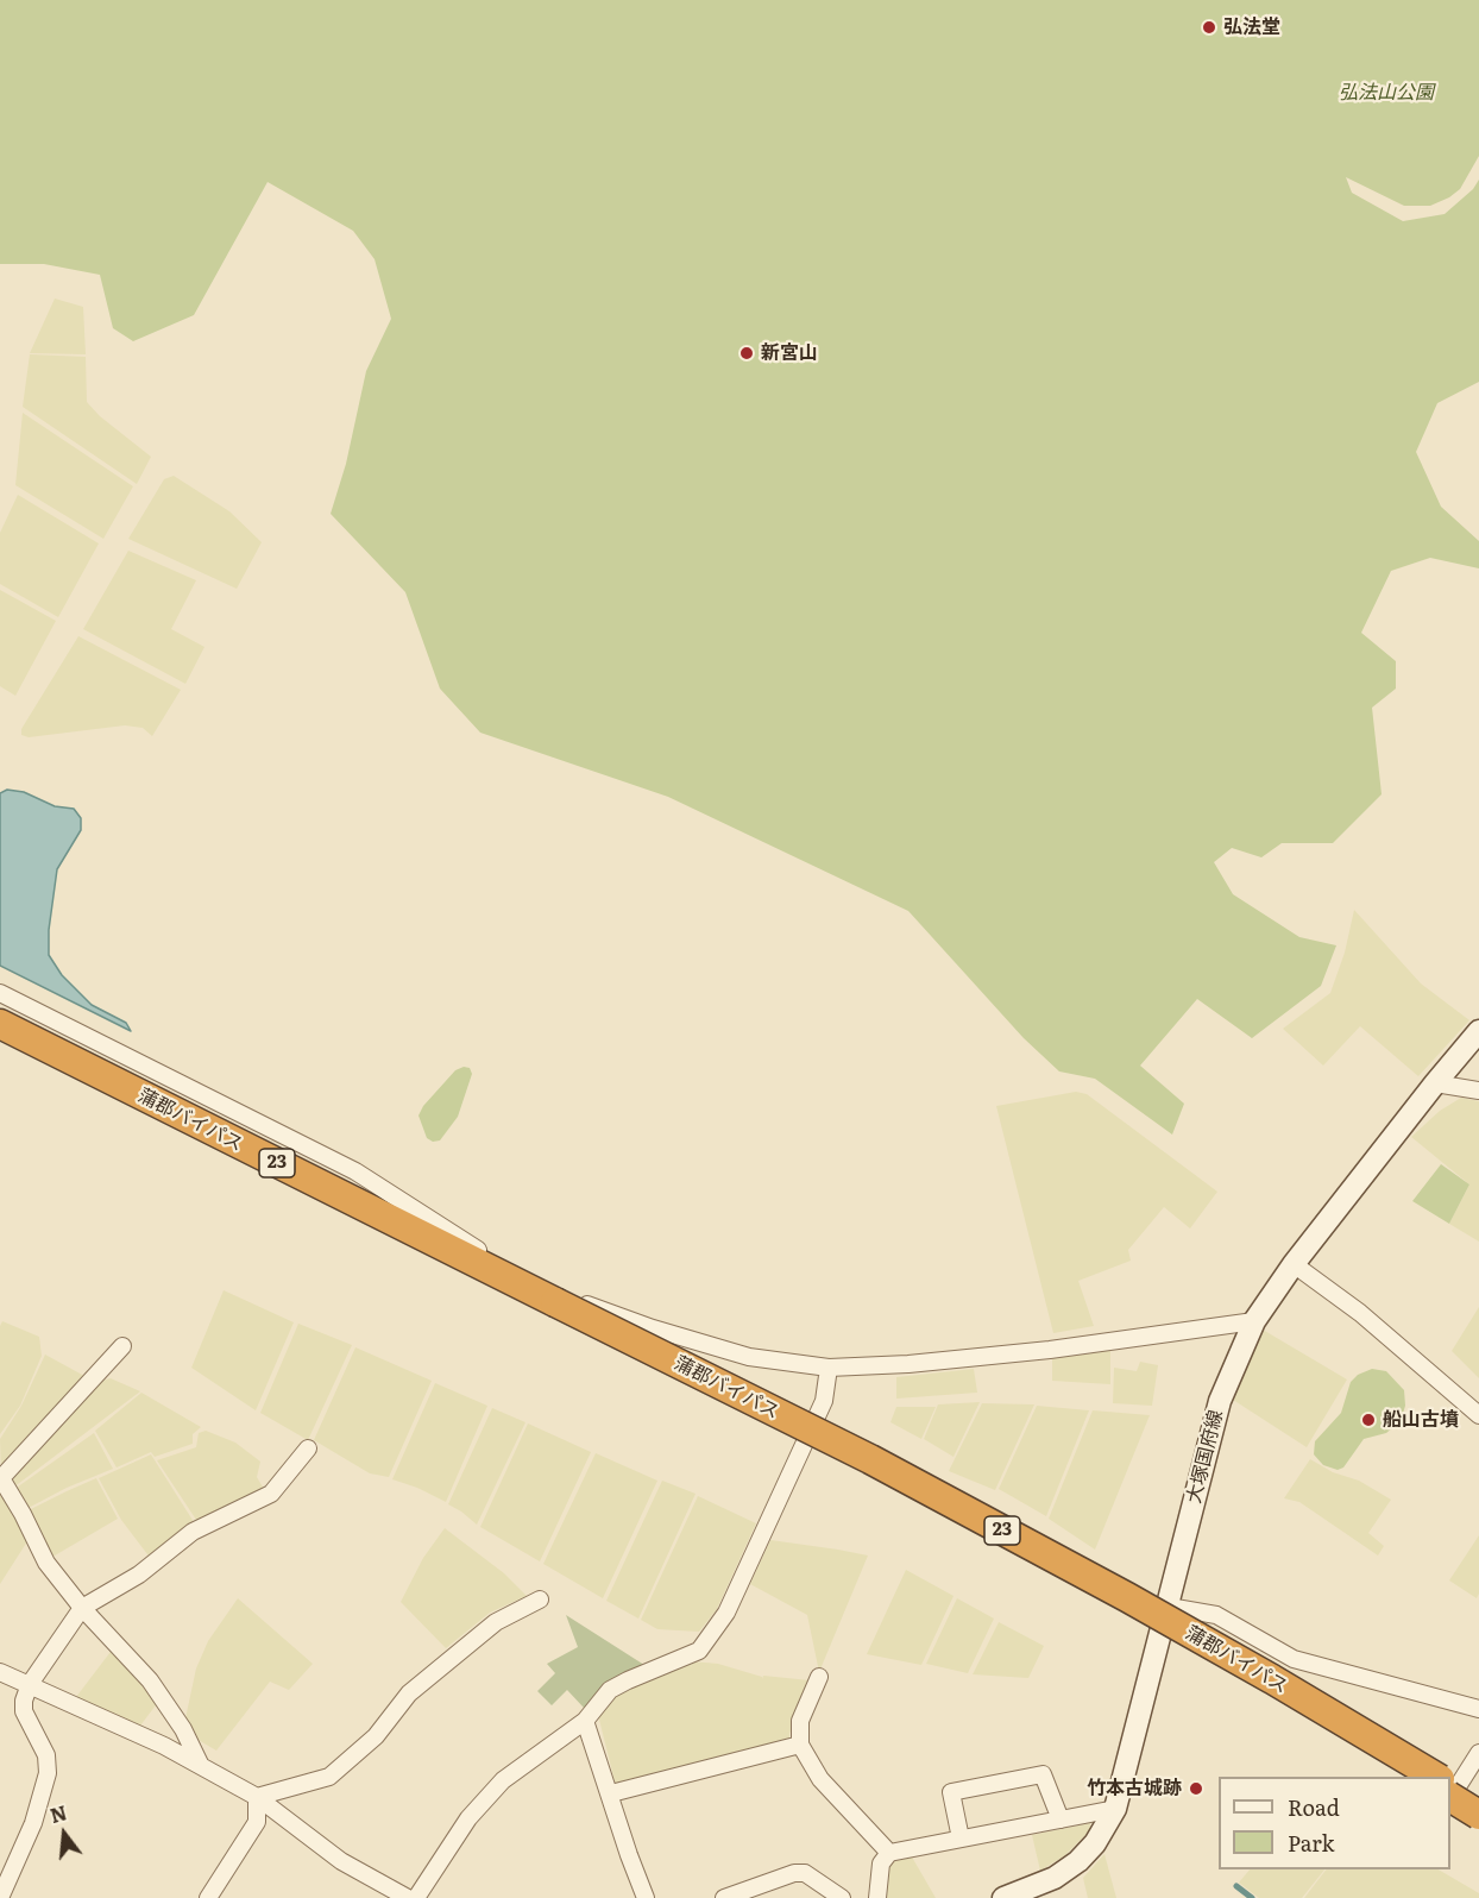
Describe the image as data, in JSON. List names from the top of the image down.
{
  "streets": {
    "highway": ["蒲郡バイパス", "23"],
    "main road": ["大塚国府線"]
  },
  "parks": ["弘法山公園"],
  "places": [
    "弘法堂",
    "新宮山",
    "船山古墳",
    "竹本古城跡"
  ],
  "legend": ["Road", "Park"],
  "north": "top"
}
